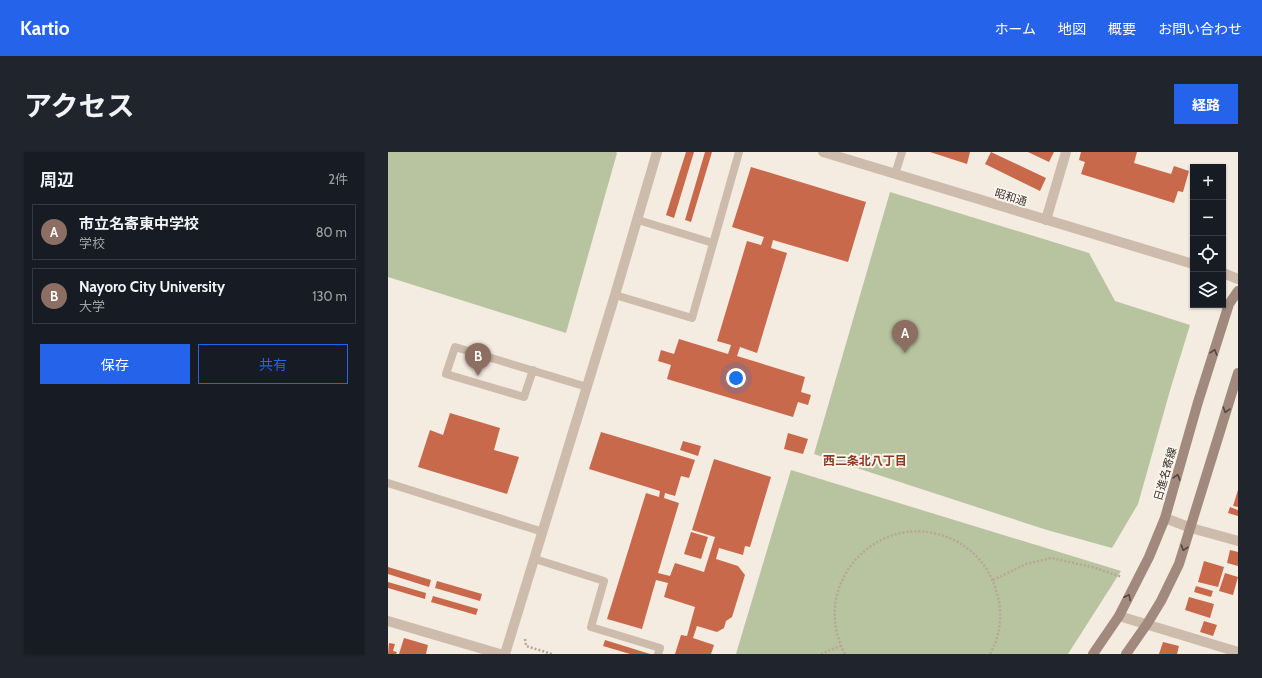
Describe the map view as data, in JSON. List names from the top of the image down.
{
  "streets": {
    "main road": ["日進名寄線"],
    "street": ["昭和通"]
  },
  "districts": ["西二条北八丁目"],
  "page": {
    "header": "Kartio",
    "nav": [
      "ホーム",
      "地図",
      "概要",
      "お問い合わせ"
    ],
    "title": "アクセス",
    "buttons": [
      "経路",
      ["保存", "共有"]
    ],
    "heading": ["周辺", "2件"],
    "map_buttons": ["+", "−"],
    "list": [
      {
        "mark": "A",
        "name": "市立名寄東中学校",
        "note": "学校",
        "value": "80 m"
      },
      {
        "mark": "B",
        "name": "Nayoro City University",
        "note": "大学",
        "value": "130 m"
      }
    ],
    "pins": ["A", "B"]
  }
}
